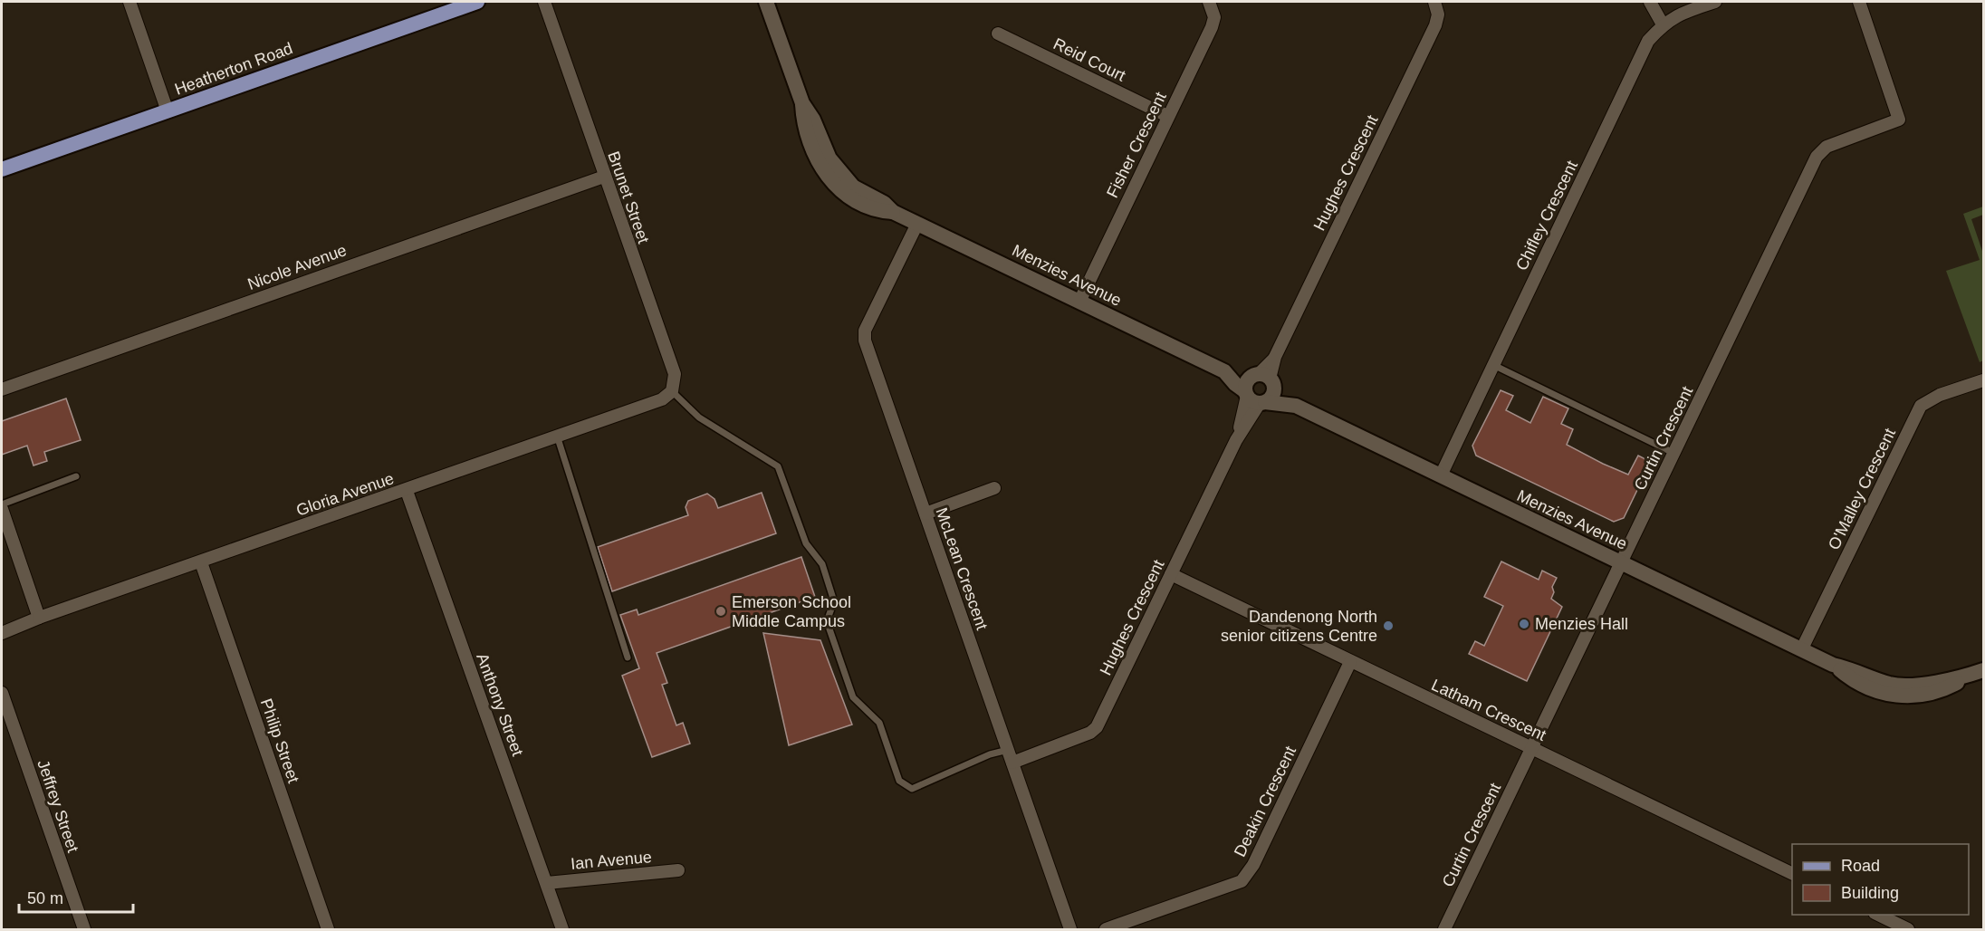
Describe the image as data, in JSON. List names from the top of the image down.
{
  "streets": {
    "main road": ["Heatherton Road"],
    "street": [
      "Reid Court",
      "Fisher Crescent",
      "Hughes Crescent",
      "Brunet Street",
      "Chifley Crescent",
      "Nicole Avenue",
      "Menzies Avenue",
      "Curtin Crescent",
      "O'Malley Crescent",
      "Gloria Avenue",
      "McLean Crescent",
      "Anthony Street",
      "Latham Crescent",
      "Philip Street",
      "Deakin Crescent",
      "Jeffrey Street",
      "Ian Avenue"
    ]
  },
  "crossings": [
    ["Reid Court", "Fisher Crescent"],
    ["Fisher Crescent", "Menzies Avenue"],
    ["Hughes Crescent", "Menzies Avenue"],
    ["Hughes Crescent", "McLean Crescent"],
    ["Hughes Crescent", "Latham Crescent"],
    ["Brunet Street", "Nicole Avenue"],
    ["Brunet Street", "Gloria Avenue"],
    ["Chifley Crescent", "Menzies Avenue"],
    ["Menzies Avenue", "Curtin Crescent"],
    ["Menzies Avenue", "O'Malley Crescent"],
    ["Menzies Avenue", "McLean Crescent"],
    ["Curtin Crescent", "Latham Crescent"],
    ["Gloria Avenue", "Anthony Street"],
    ["Gloria Avenue", "Philip Street"],
    ["Anthony Street", "Ian Avenue"],
    ["Latham Crescent", "Deakin Crescent"]
  ],
  "places": ["Emerson School Middle Campus", "Menzies Hall", "Dandenong North senior citizens Centre"],
  "legend": ["Road", "Building"],
  "scale_bar": "50 m"
}
